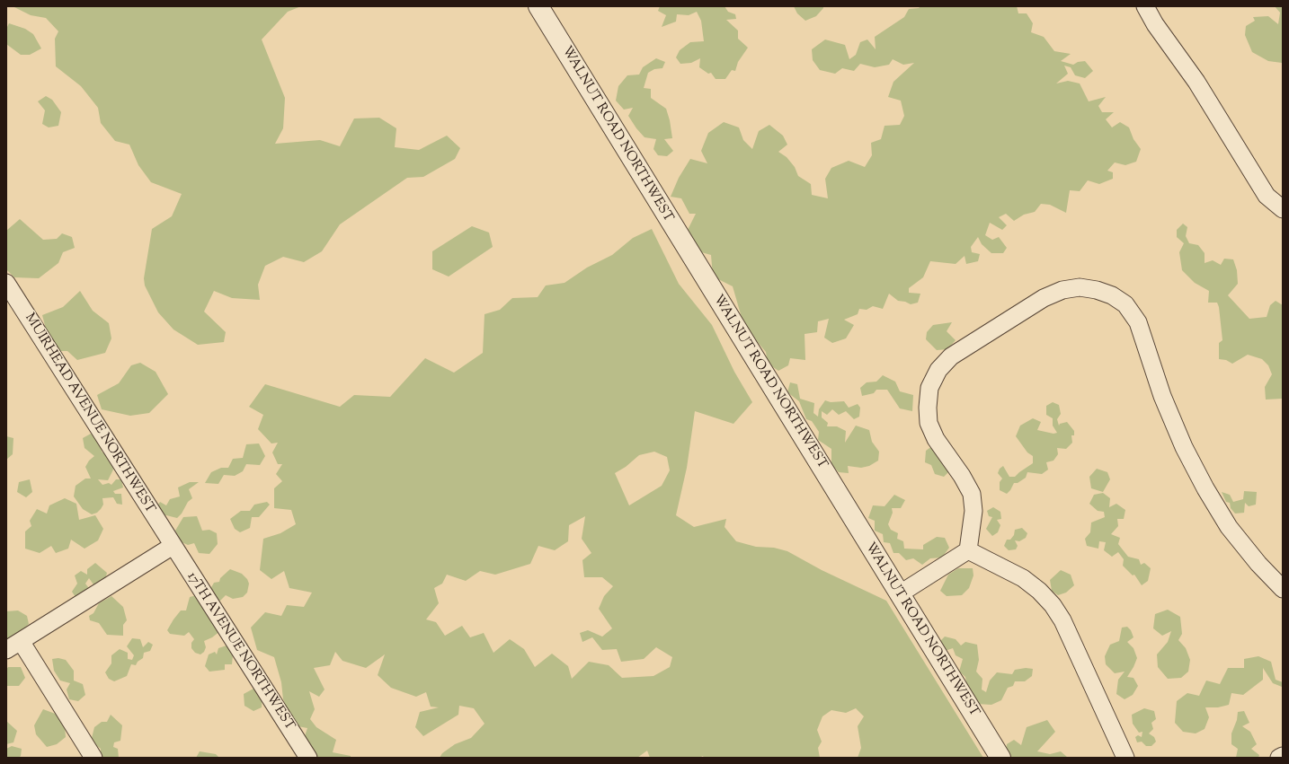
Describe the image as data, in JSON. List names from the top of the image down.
{
  "streets": {
    "street": ["WALNUT ROAD NORTHWEST", "MUIRHEAD AVENUE NORTHWEST", "17TH AVENUE NORTHWEST"]
  },
  "crossings": [
    ["MUIRHEAD AVENUE NORTHWEST", "17TH AVENUE NORTHWEST"]
  ]
}
